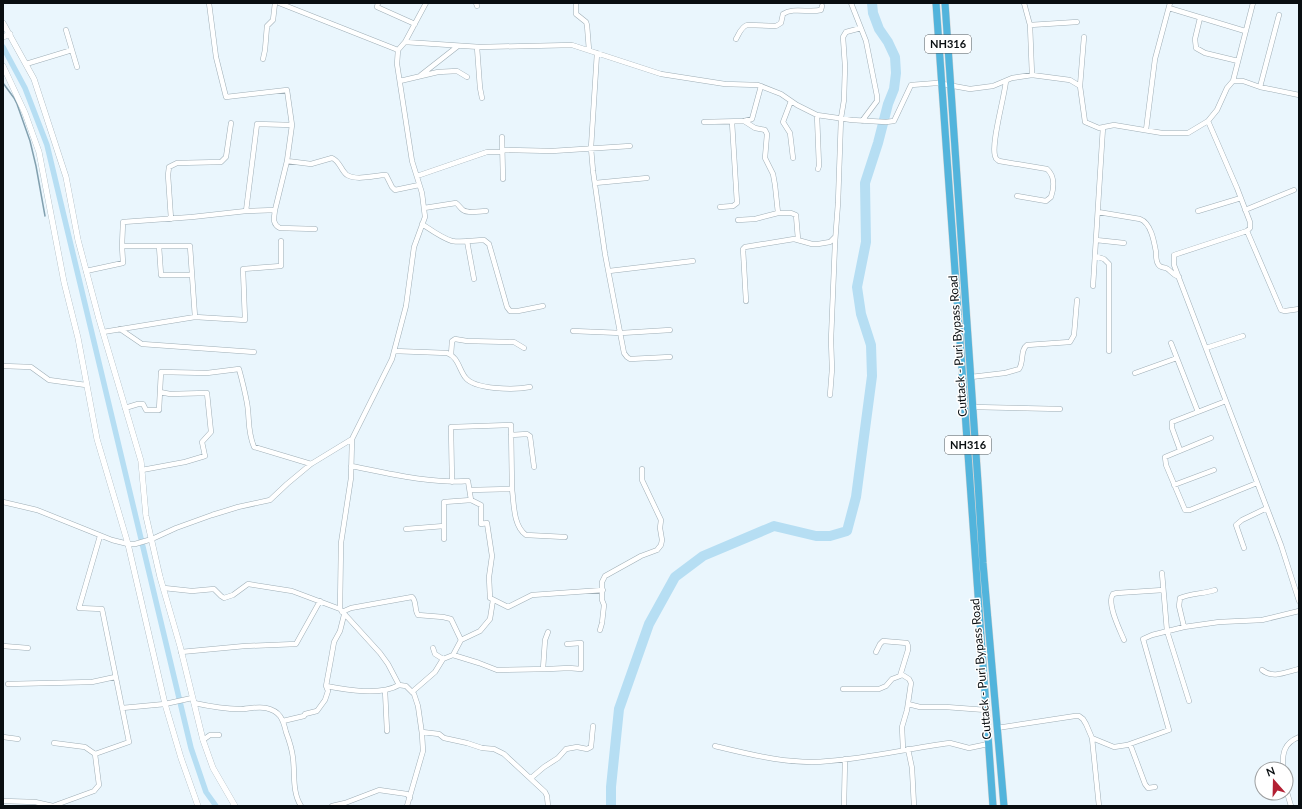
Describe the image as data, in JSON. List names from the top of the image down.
{
  "streets": {
    "highway": ["NH316", "Cuttack - Puri Bypass Road"]
  },
  "north": "top"
}
